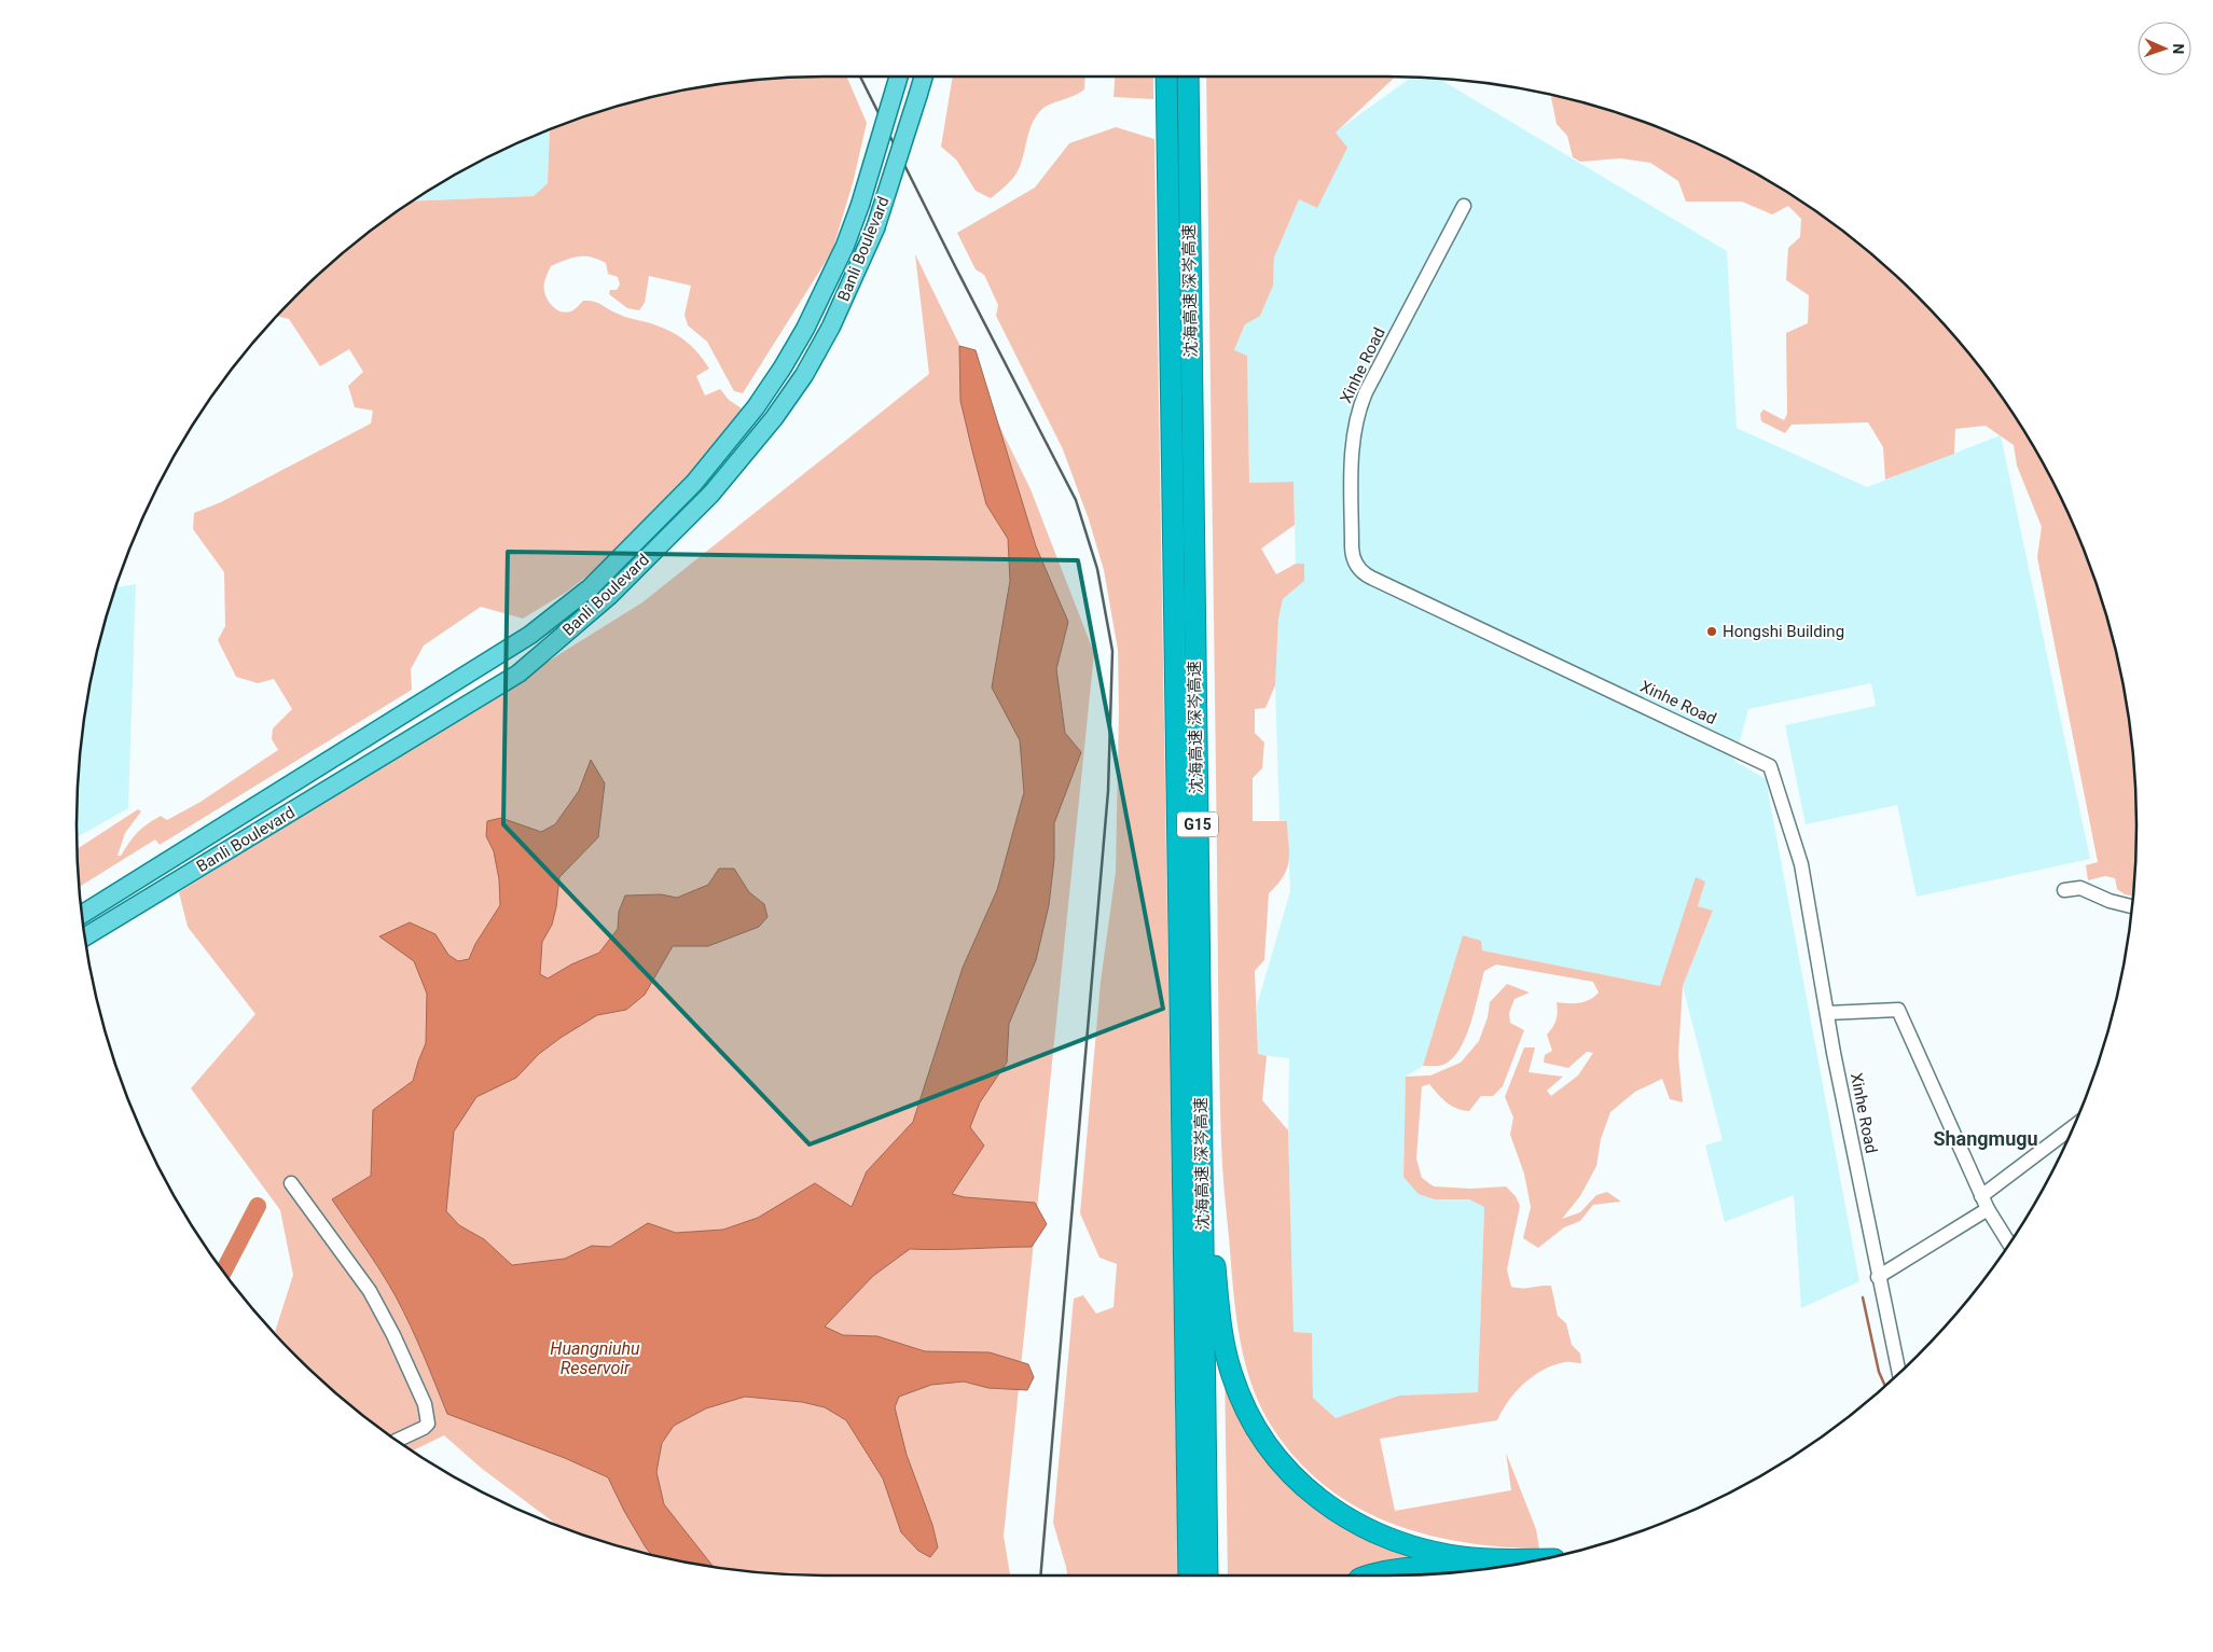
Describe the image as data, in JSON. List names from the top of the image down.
{
  "streets": {
    "highway": ["沈海高速 深岑高速", "G15"],
    "main road": ["Banli Boulevard"],
    "street": ["Xinhe Road"]
  },
  "districts": ["Shangmugu"],
  "water": ["Huangniuhu Reservoir"],
  "places": ["Hongshi Building"],
  "north": "right"
}
